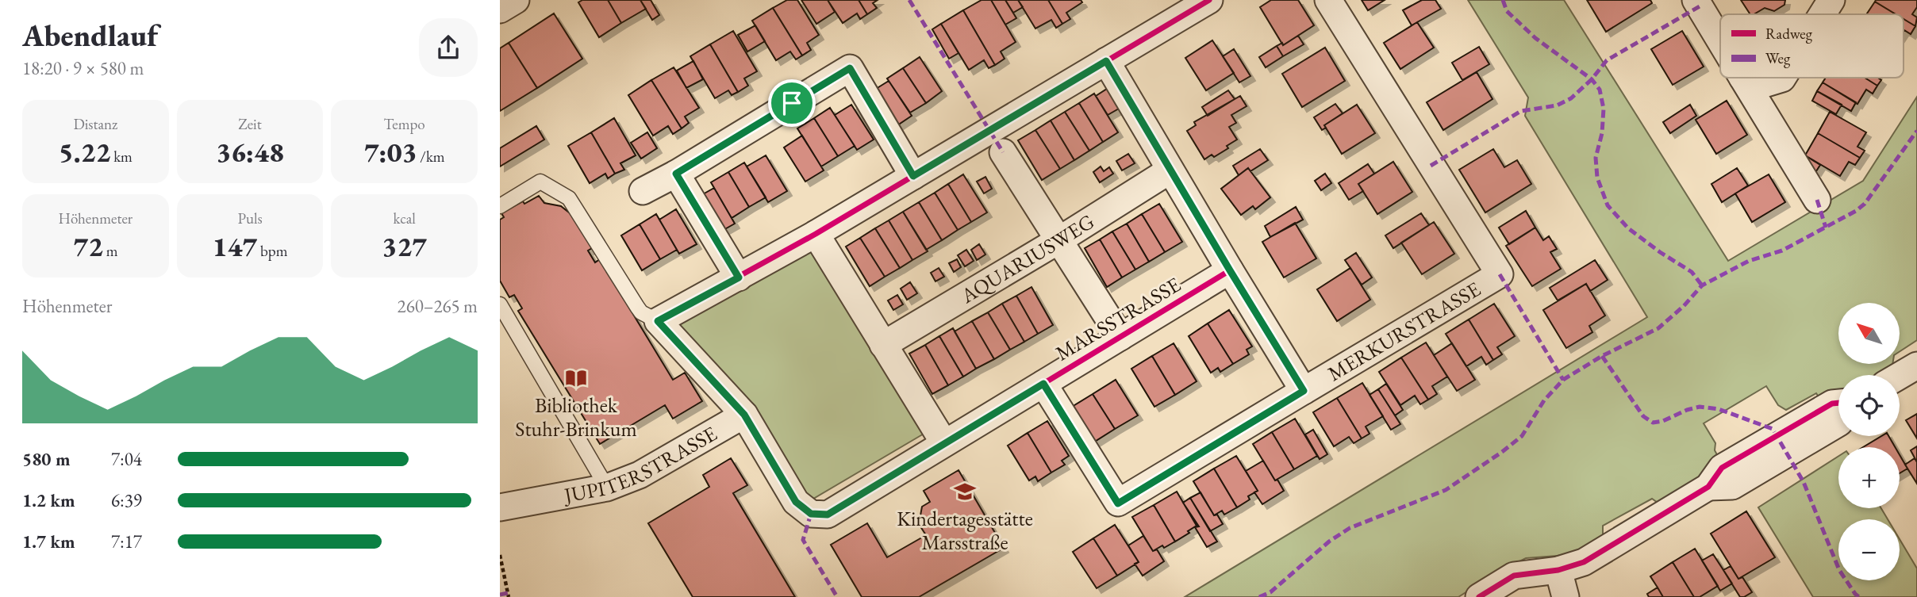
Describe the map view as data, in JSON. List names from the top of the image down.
{
  "streets": {
    "street": [
      "AQUARIUSWEG",
      "MARSSTRASSE",
      "MERKURSTRASSE",
      "JUPITERSTRASSE"
    ]
  },
  "crossings": [
    ["AQUARIUSWEG", "MERKURSTRASSE"],
    ["MARSSTRASSE", "MERKURSTRASSE"],
    ["MARSSTRASSE", "JUPITERSTRASSE"]
  ],
  "places": {
    "library": ["Bibliothek Stuhr-Brinkum"],
    "school or university": ["Kindertagesstätte Marsstraße"]
  },
  "legend": ["Radweg", "Weg"],
  "north": "top left",
  "page": {
    "heading": ["Abendlauf", "18:20 · 9 × 580 m"],
    "stats": [
      ["Distanz", "5.22 km"],
      ["Zeit", "36:48"],
      ["Tempo", "7:03 /km"],
      ["Höhenmeter", "72 m"],
      ["Puls", "147 bpm"],
      ["kcal", "327"]
    ],
    "chart": ["Höhenmeter", "260–265 m"],
    "map_buttons": ["+", "−"],
    "list": [
      {
        "name": "580 m",
        "note": "7:04"
      },
      {
        "name": "1.2 km",
        "note": "6:39"
      },
      {
        "name": "1.7 km",
        "note": "7:17"
      }
    ]
  }
}
